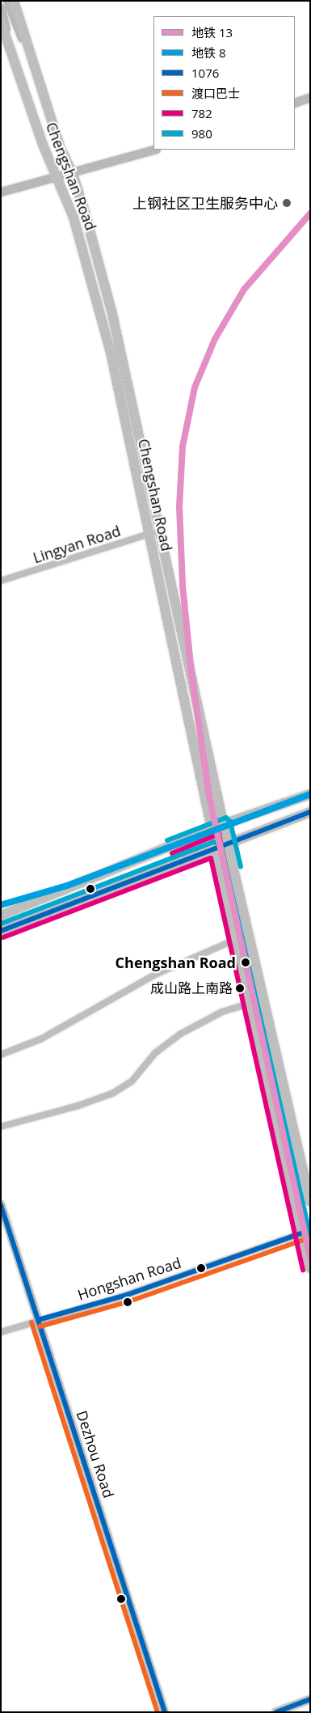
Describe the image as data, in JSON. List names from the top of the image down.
{
  "streets": {
    "main road": ["Chengshan Road"],
    "street": ["Lingyan Road", "Hongshan Road", "Dezhou Road"]
  },
  "crossings": [
    ["Chengshan Road", "Lingyan Road"],
    ["Chengshan Road", "Hongshan Road"],
    ["Hongshan Road", "Dezhou Road"]
  ],
  "places": ["上钢社区卫生服务中心", "Chengshan Road", "成山路上南路"],
  "lines": [
    "metro line 13",
    "metro line 8",
    "transit line 1076",
    "transit line 980",
    "transit line 782",
    "transit line 渡口巴士"
  ],
  "legend": [
    "地铁 13",
    "地铁 8",
    "1076",
    "渡口巴士",
    "782",
    "980"
  ]
}
